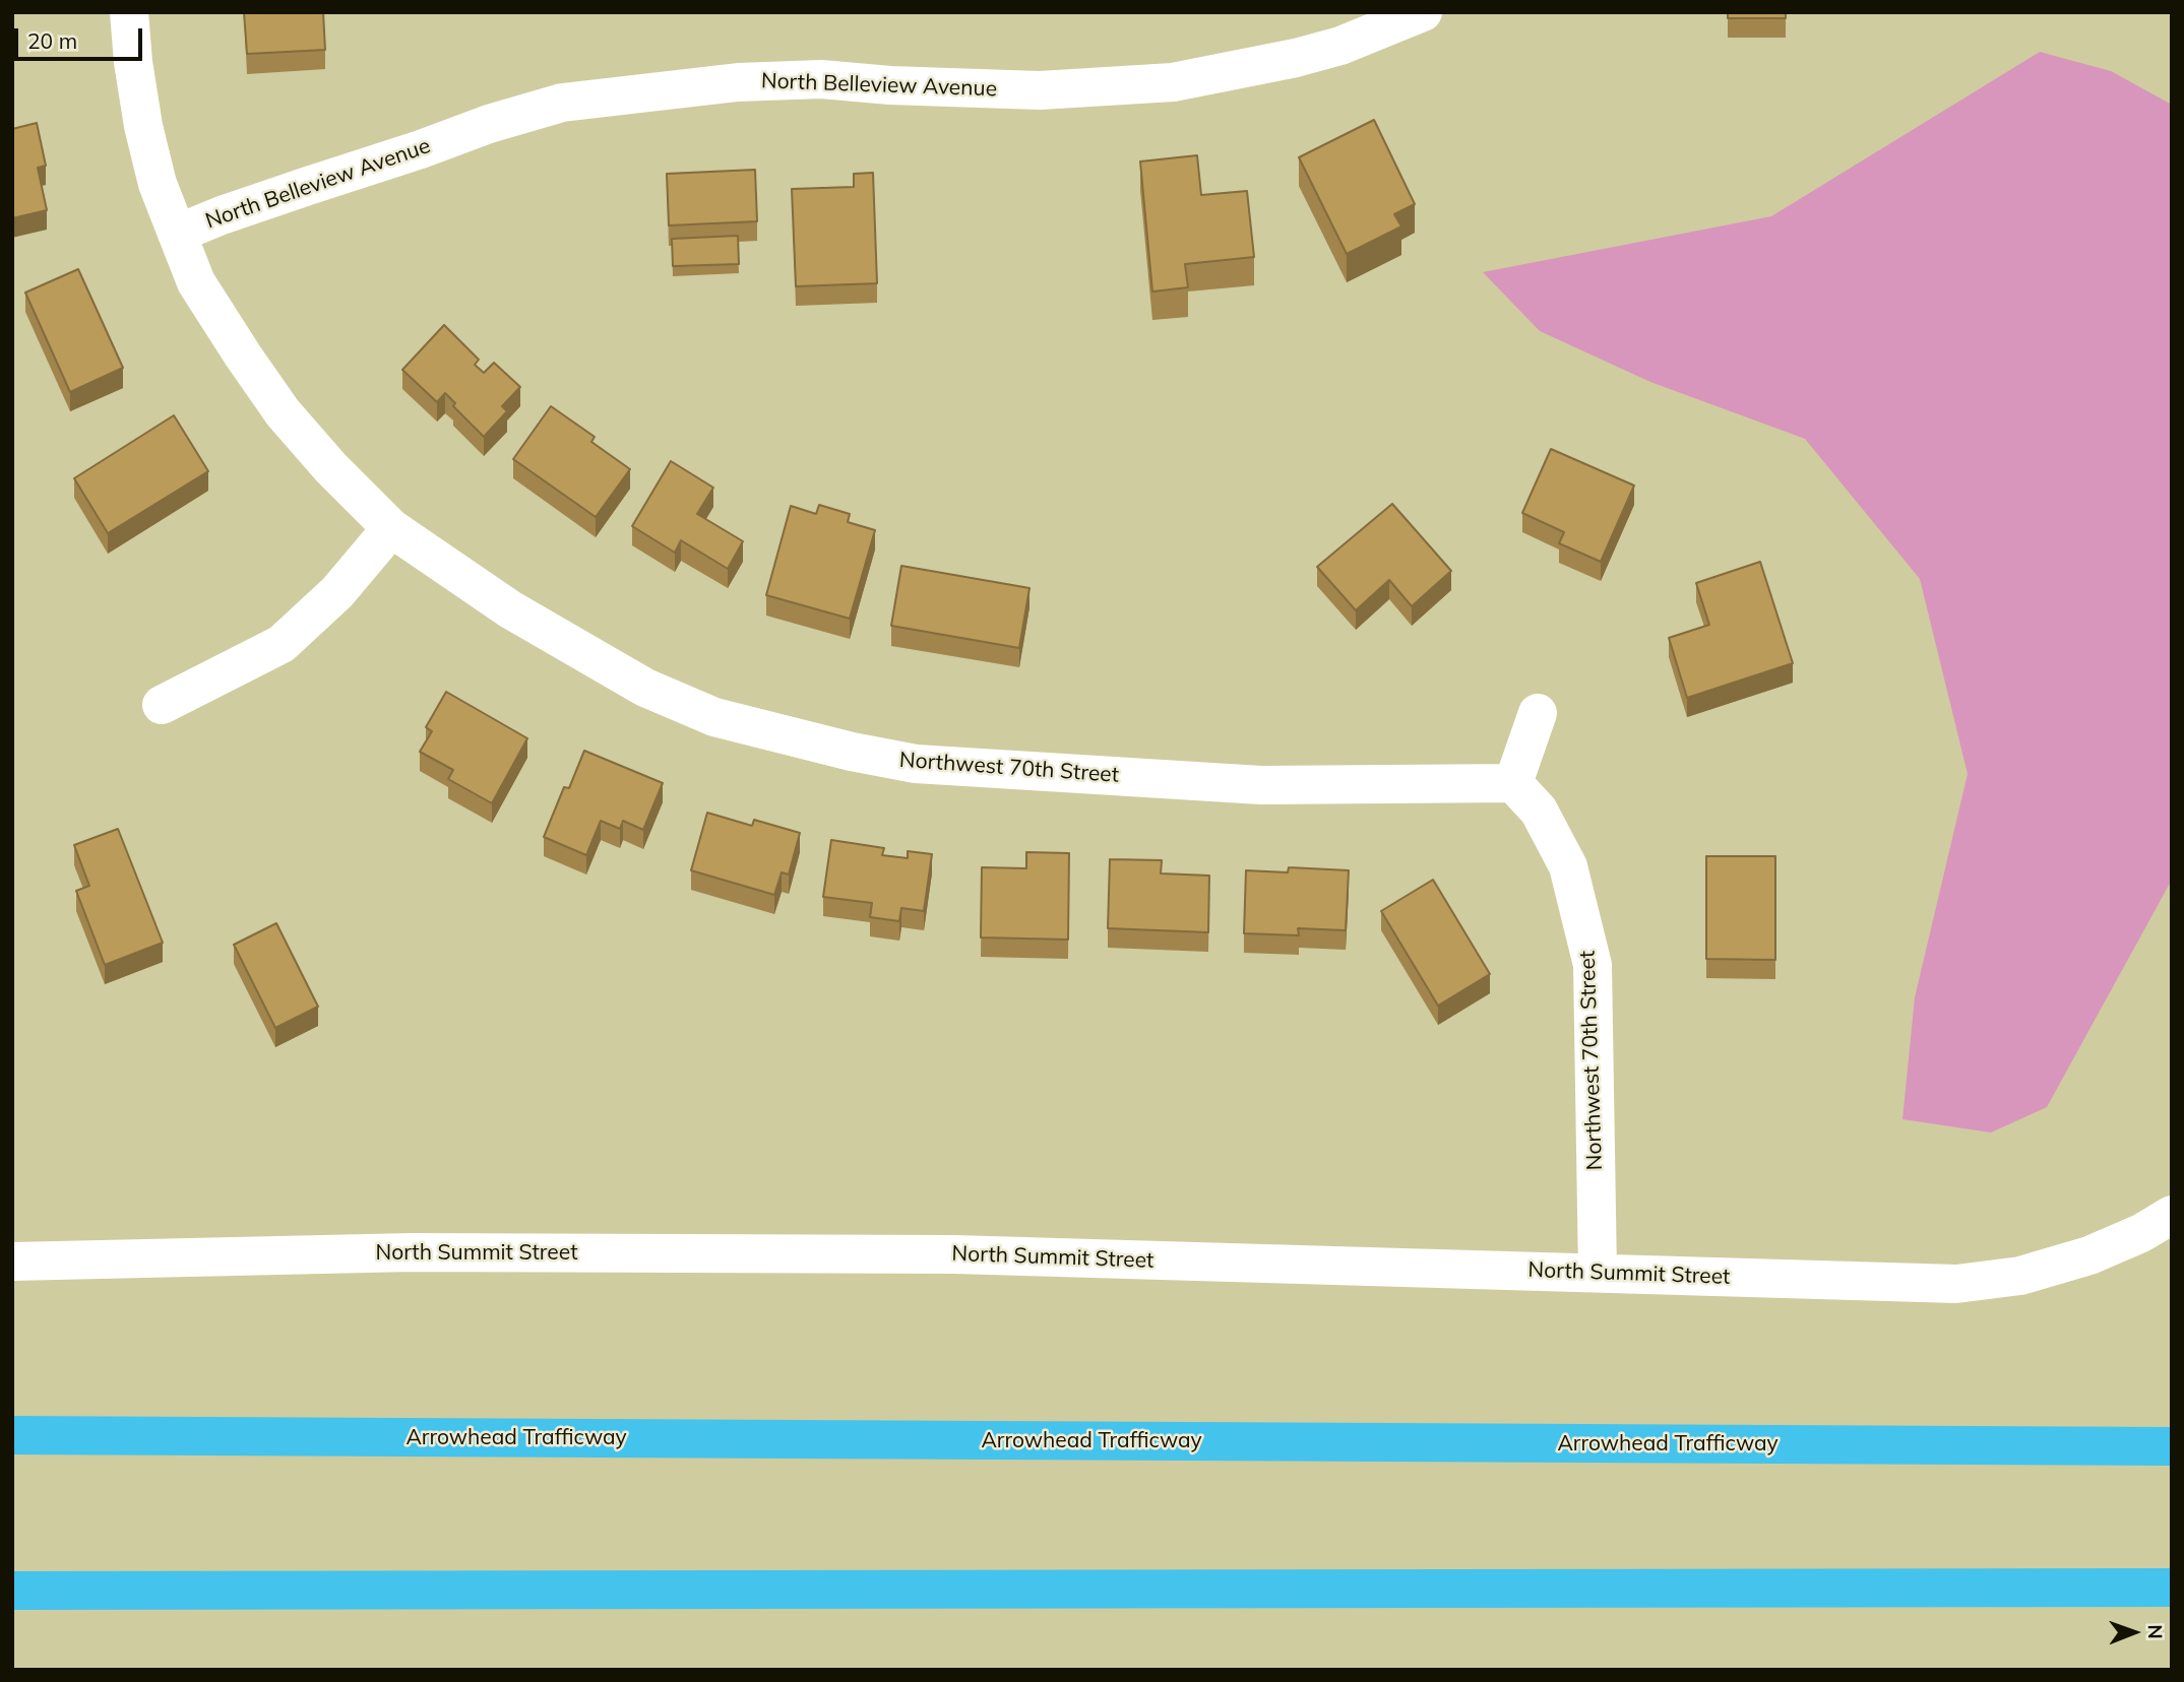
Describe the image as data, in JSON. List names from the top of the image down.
{
  "streets": {
    "highway": ["Arrowhead Trafficway"],
    "street": ["North Belleview Avenue", "Northwest 70th Street", "North Summit Street"]
  },
  "crossings": [
    ["North Belleview Avenue", "Northwest 70th Street"],
    ["Northwest 70th Street", "North Summit Street"]
  ],
  "scale_bar": "20 m",
  "north": "right"
}
